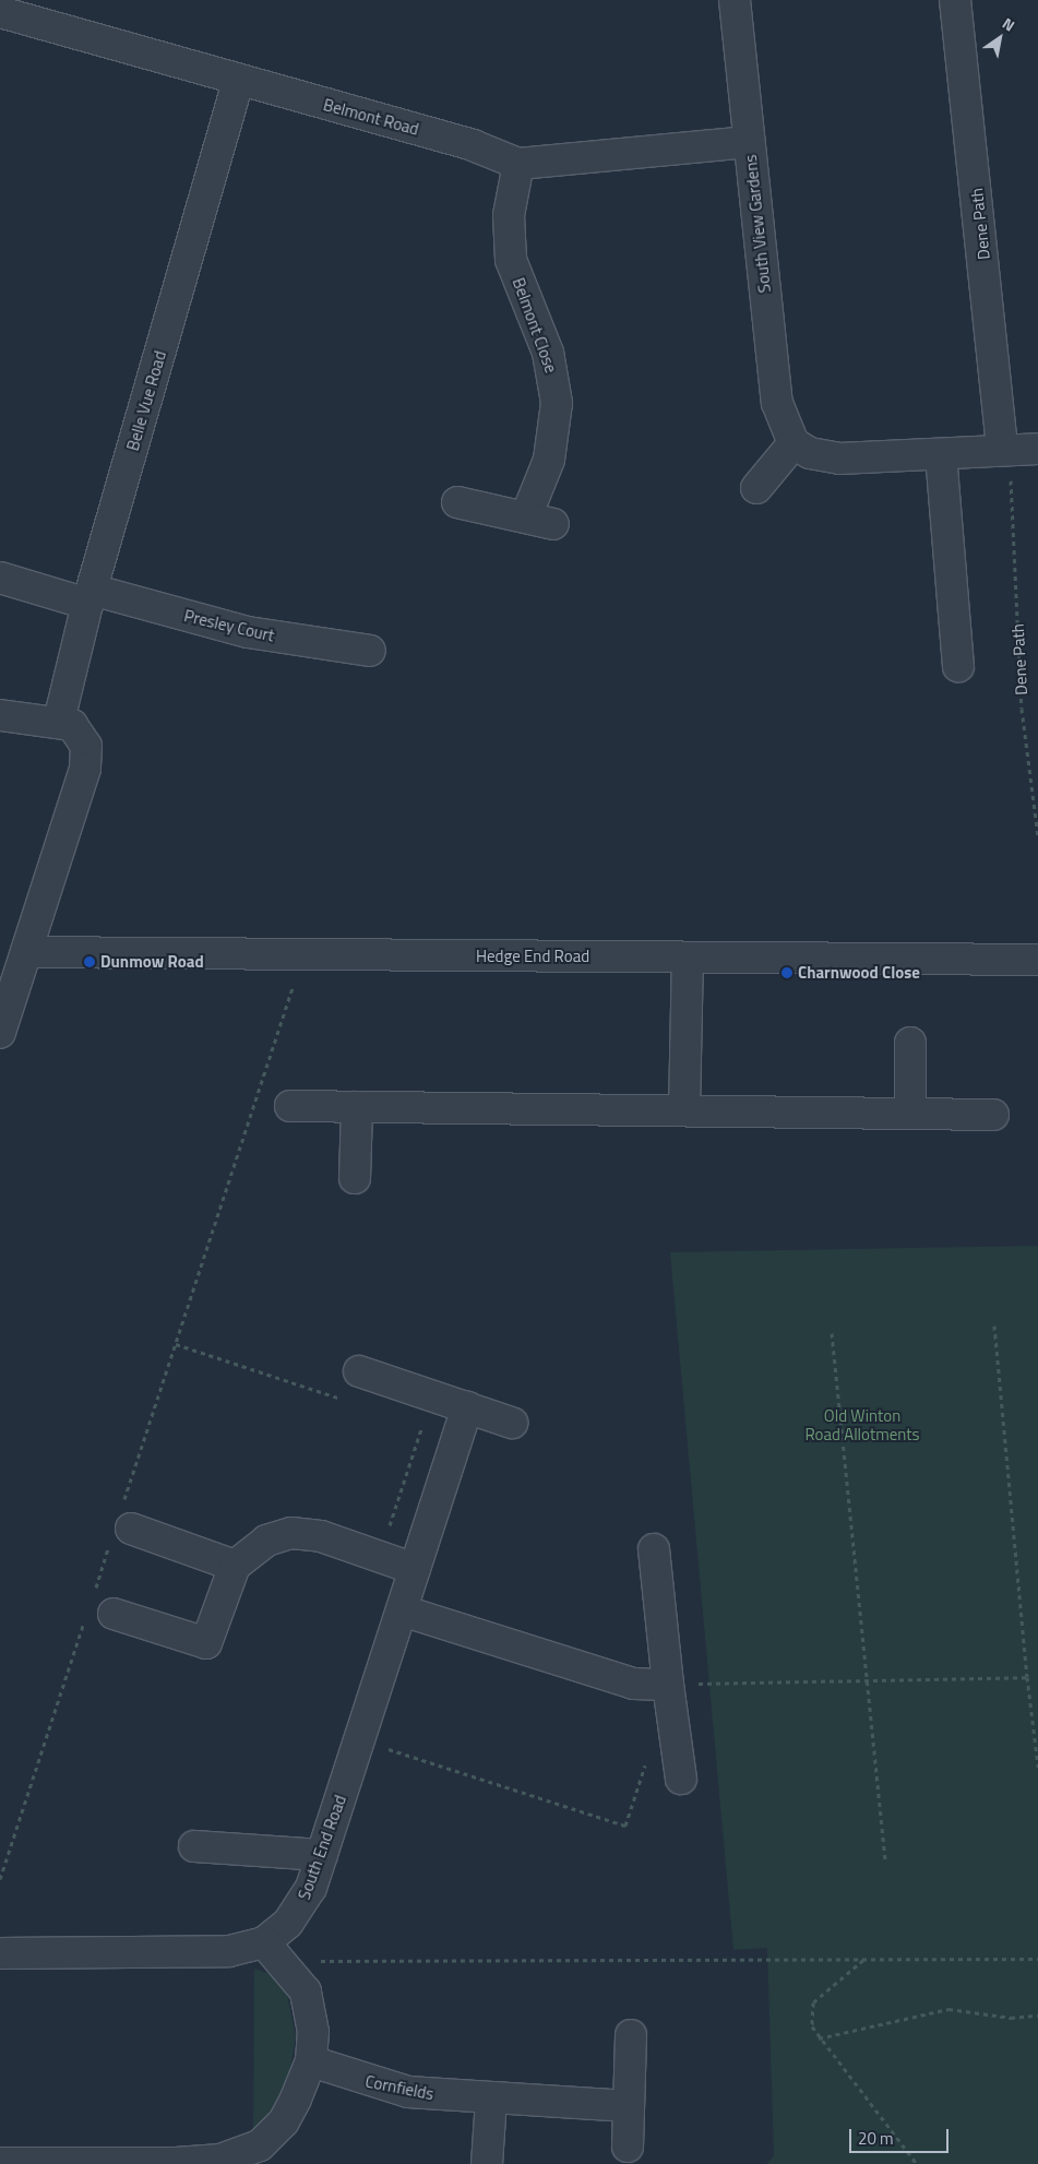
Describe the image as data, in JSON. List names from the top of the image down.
{
  "streets": {
    "street": [
      "Belmont Road",
      "South View Gardens",
      "Dene Path",
      "Belmont Close",
      "Belle Vue Road",
      "Presley Court",
      "Hedge End Road",
      "South End Road",
      "Cornfields"
    ]
  },
  "crossings": [
    ["Belmont Road", "South View Gardens"],
    ["Belmont Road", "Belmont Close"],
    ["Belmont Road", "Belle Vue Road"],
    ["Belle Vue Road", "Presley Court"]
  ],
  "parks": ["Old Winton Road Allotments"],
  "places": ["Dunmow Road", "Charnwood Close"],
  "scale_bar": "20 m",
  "north": "top right"
}
